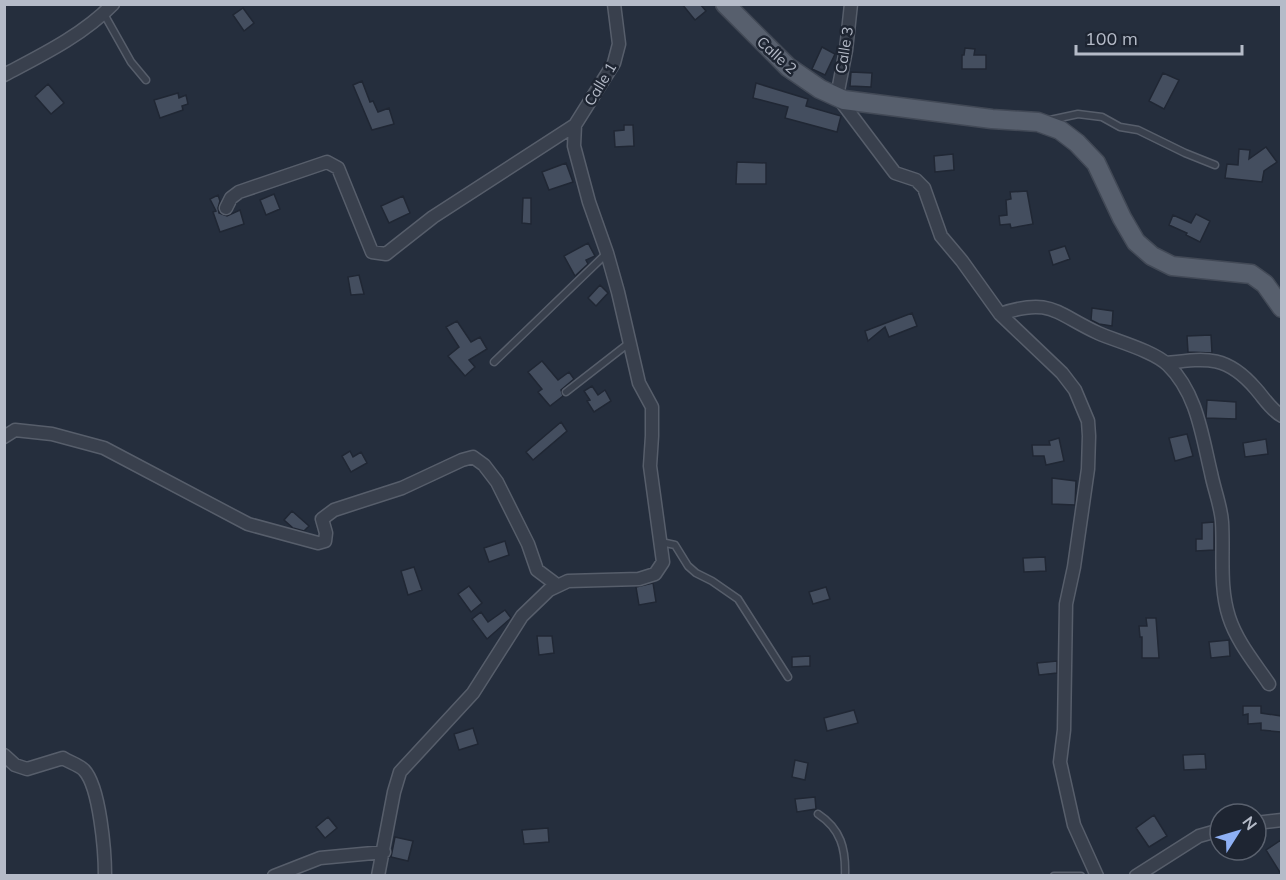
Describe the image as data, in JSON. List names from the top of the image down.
{
  "streets": {
    "main road": ["Calle 2"],
    "street": ["Calle 3", "Calle 1"]
  },
  "crossings": [
    ["Calle 3", "Calle 2"]
  ],
  "scale_bar": "100 m",
  "north": "top right"
}
